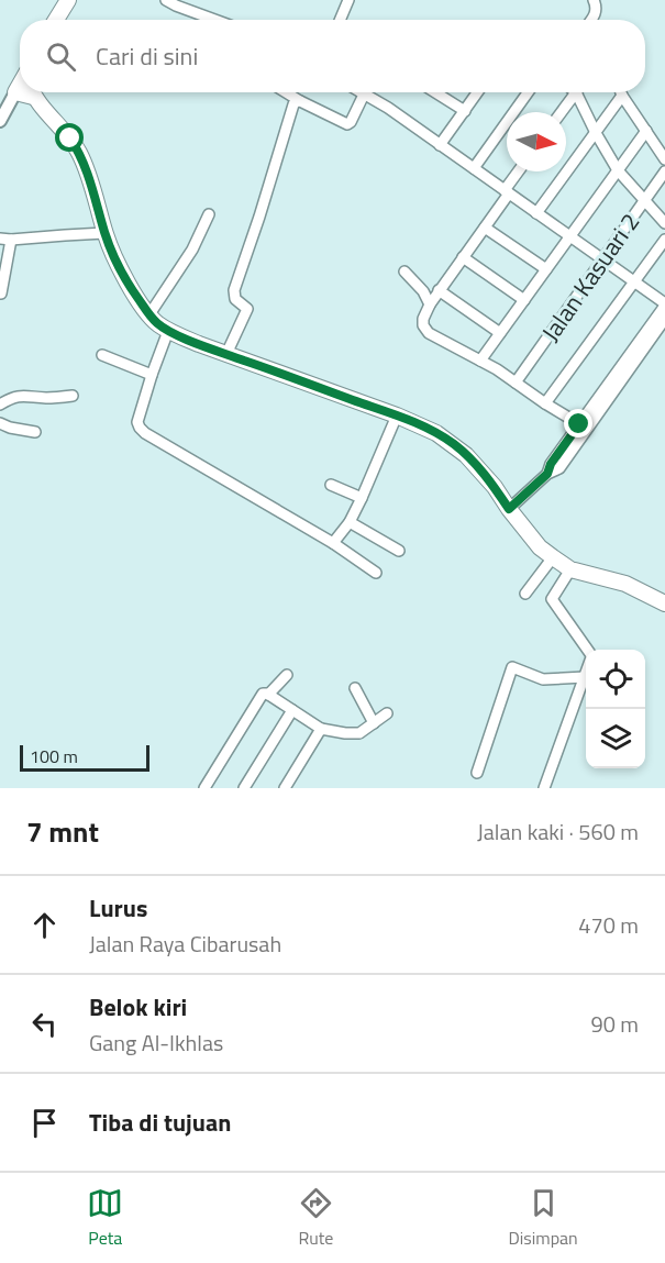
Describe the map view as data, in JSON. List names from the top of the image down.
{
  "streets": {
    "street": ["Jalan Kasuari 2"]
  },
  "scale_bar": "100 m",
  "north": "right",
  "page": {
    "search": "Cari di sini",
    "scale": "100 m",
    "heading": ["7 mnt", "Jalan kaki · 560 m"],
    "list": [
      ["Lurus", "Jalan Raya Cibarusah", "470 m"],
      ["Belok kiri", "Gang Al-Ikhlas", "90 m"],
      "Tiba di tujuan"
    ],
    "nav": ["Peta", "Rute", "Disimpan"]
  }
}
